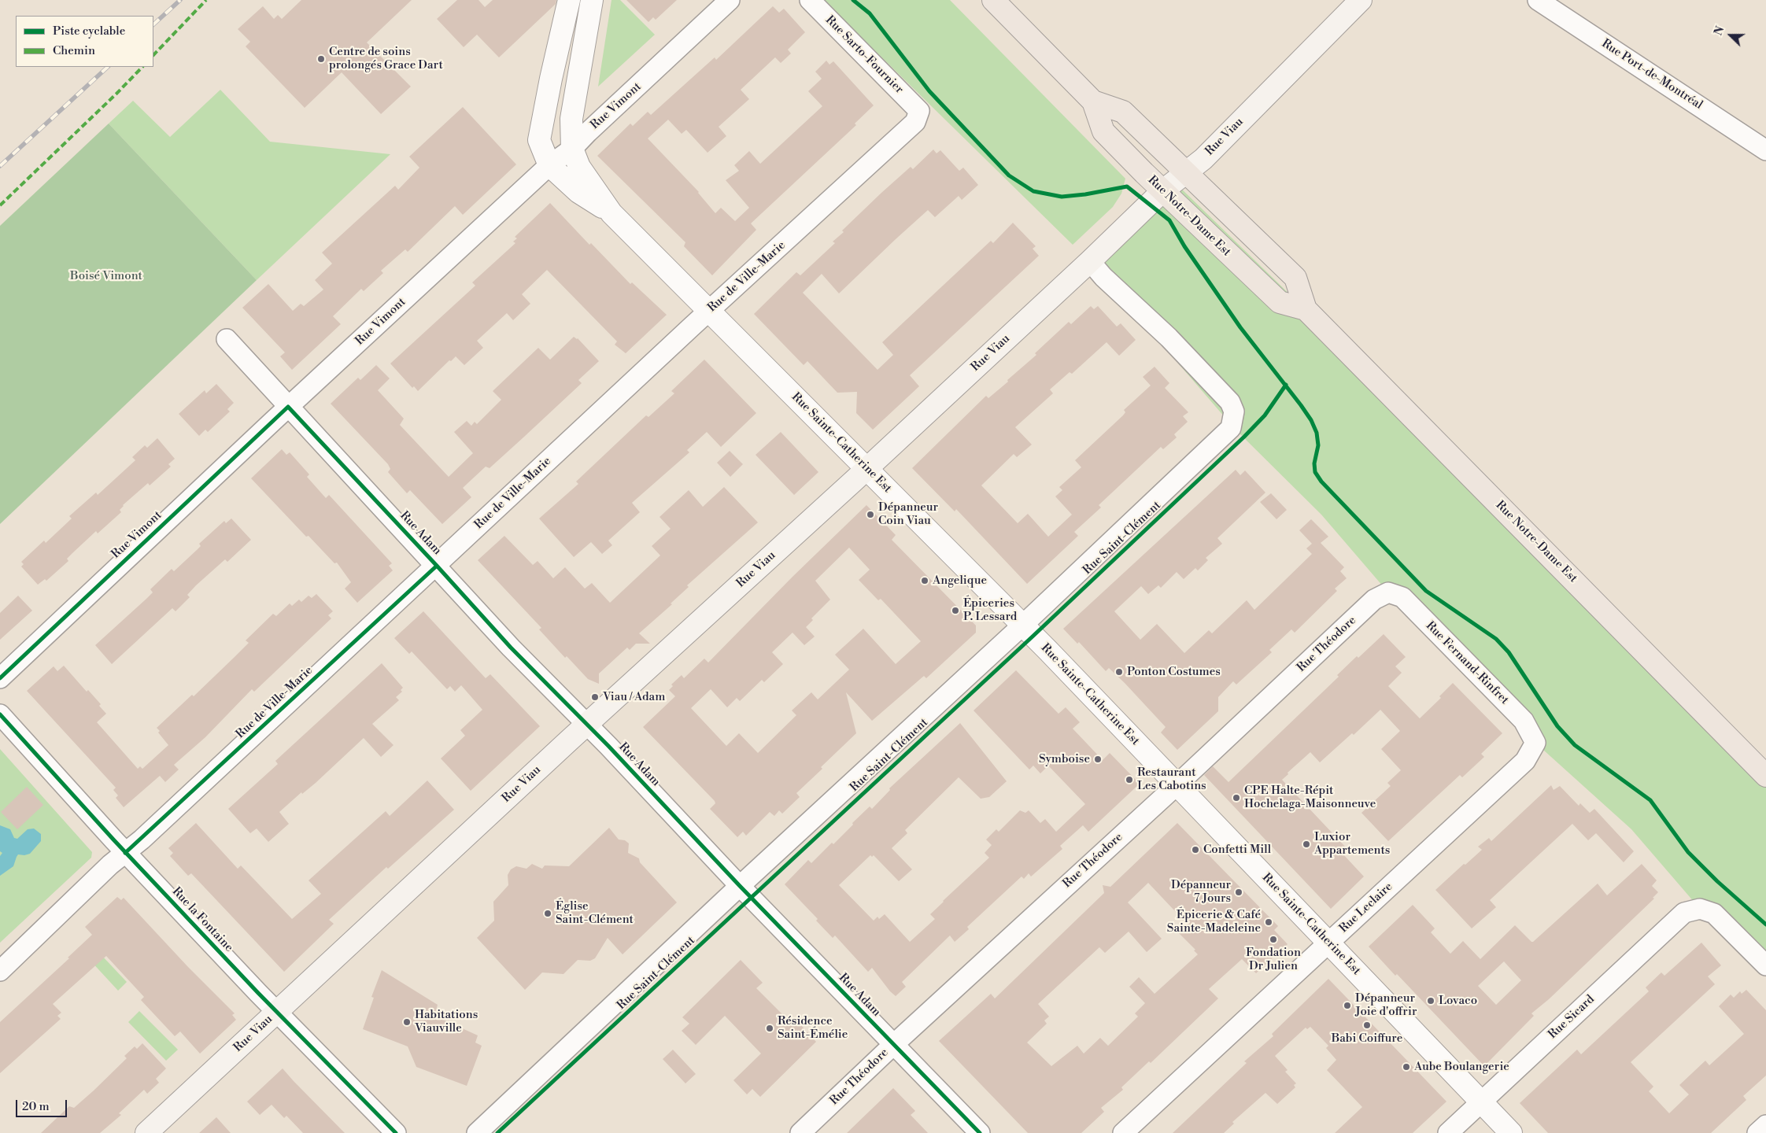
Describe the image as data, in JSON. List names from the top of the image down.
{
  "streets": {
    "main road": ["Rue Viau", "Rue Notre-Dame Est"],
    "street": [
      "Rue Sarto-Fournier",
      "Rue Port-de-Montréal",
      "Rue Vimont",
      "Rue de Ville-Marie",
      "Rue Sainte-Catherine Est",
      "Rue Adam",
      "Rue Saint-Clément",
      "Rue Théodore",
      "Rue Fernand-Rinfret",
      "Rue Leclaire",
      "Rue la Fontaine",
      "Rue Sicard"
    ]
  },
  "crossings": [
    ["Rue Sarto-Fournier", "Rue de Ville-Marie"],
    ["Rue Vimont", "Rue Sainte-Catherine Est"],
    ["Rue Vimont", "Rue Adam"],
    ["Rue Viau", "Rue Notre-Dame Est"],
    ["Rue Viau", "Rue Sainte-Catherine Est"],
    ["Rue Viau", "Rue Adam"],
    ["Rue Viau", "Rue Saint-Clément"],
    ["Rue Viau", "Rue la Fontaine"],
    ["Rue de Ville-Marie", "Rue Sainte-Catherine Est"],
    ["Rue de Ville-Marie", "Rue Adam"],
    ["Rue de Ville-Marie", "Rue la Fontaine"],
    ["Rue Sainte-Catherine Est", "Rue Saint-Clément"],
    ["Rue Sainte-Catherine Est", "Rue Théodore"],
    ["Rue Sainte-Catherine Est", "Rue Leclaire"],
    ["Rue Sainte-Catherine Est", "Rue Sicard"],
    ["Rue Adam", "Rue Saint-Clément"],
    ["Rue Adam", "Rue Théodore"],
    ["Rue Théodore", "Rue Fernand-Rinfret"],
    ["Rue Fernand-Rinfret", "Rue Leclaire"]
  ],
  "parks": ["Boisé Vimont"],
  "places": [
    "Centre de soins prolongés Grace Dart",
    "Dépanneur Coin Viau",
    "Angelique",
    "Épiceries P. Lessard",
    "Ponton Costumes",
    "Viau / Adam",
    "Symboise",
    "Restaurant Les Cabotins",
    "CPE Halte-Répit Hochelaga-Maisonneuve",
    "Luxior Appartements",
    "Confetti Mill",
    "Dépanneur 7 Jours",
    "Église Saint-Clément",
    "Épicerie & Café Sainte-Madeleine",
    "Fondation Dr Julien",
    "Lovaco",
    "Dépanneur Joie d'offrir",
    "Habitations Viauville",
    "Babi Coiffure",
    "Résidence Saint-Émélie",
    "Aube Boulangerie"
  ],
  "legend": ["Piste cyclable", "Chemin"],
  "scale_bar": "20 m",
  "north": "left"
}
